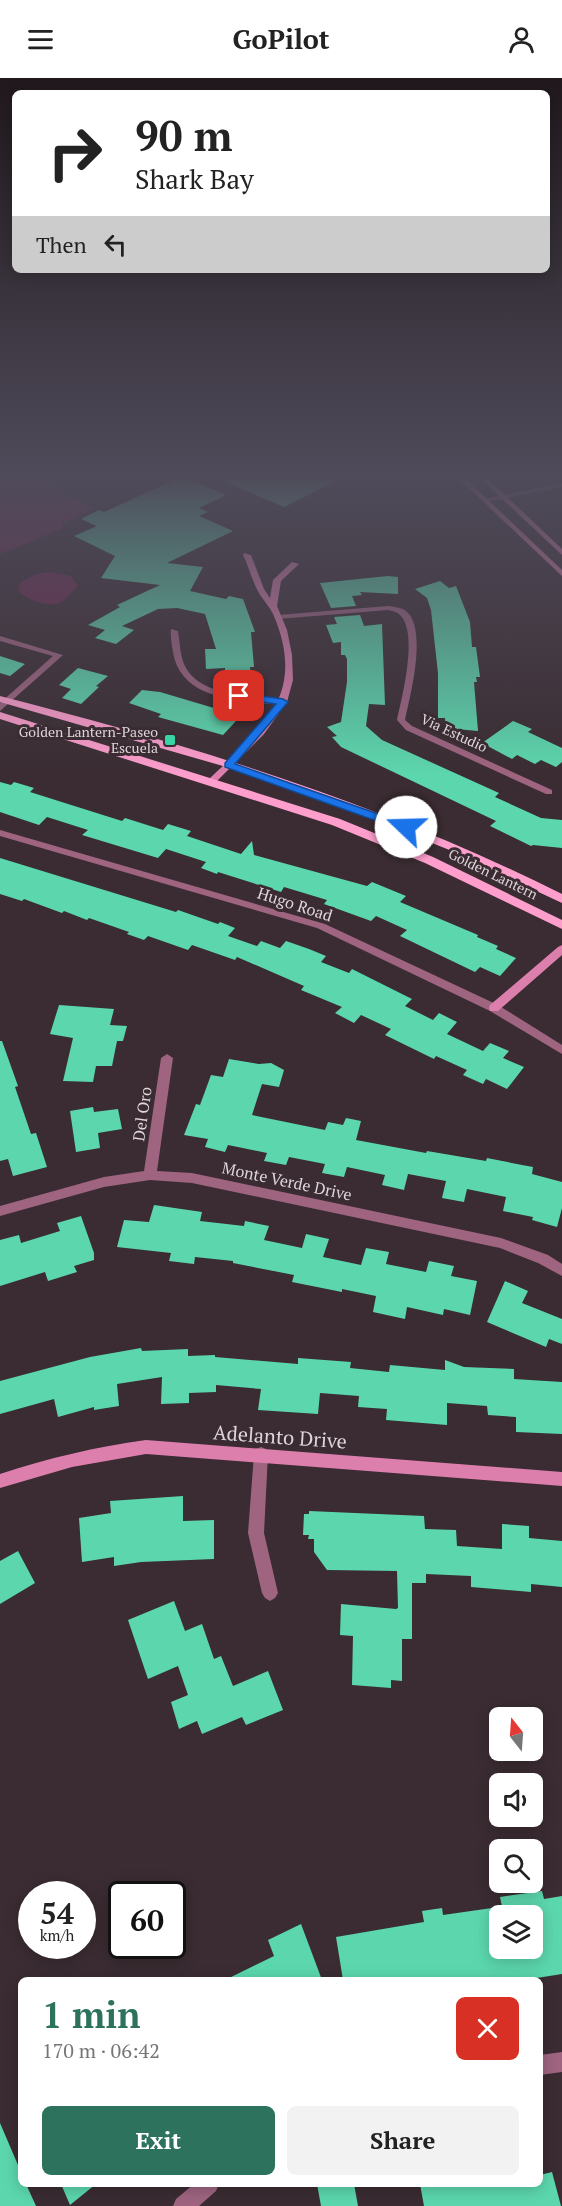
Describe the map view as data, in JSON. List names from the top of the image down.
{
  "streets": {
    "main road": ["Golden Lantern"],
    "street": [
      "Via Estudio",
      "Hugo Road",
      "Del Oro",
      "Monte Verde Drive",
      "Adelanto Drive"
    ]
  },
  "crossings": [
    ["Del Oro", "Monte Verde Drive"]
  ],
  "places": {
    "transit": ["Golden Lantern-Paseo Escuela"]
  },
  "north": "top",
  "page": {
    "header": "GoPilot",
    "turn": ["90 m", "Shark Bay"],
    "then": "Then",
    "speed": "54 km/h",
    "limit": "60",
    "heading": ["1 min", "170 m · 06:42"],
    "buttons": ["Exit", "Share"]
  }
}
